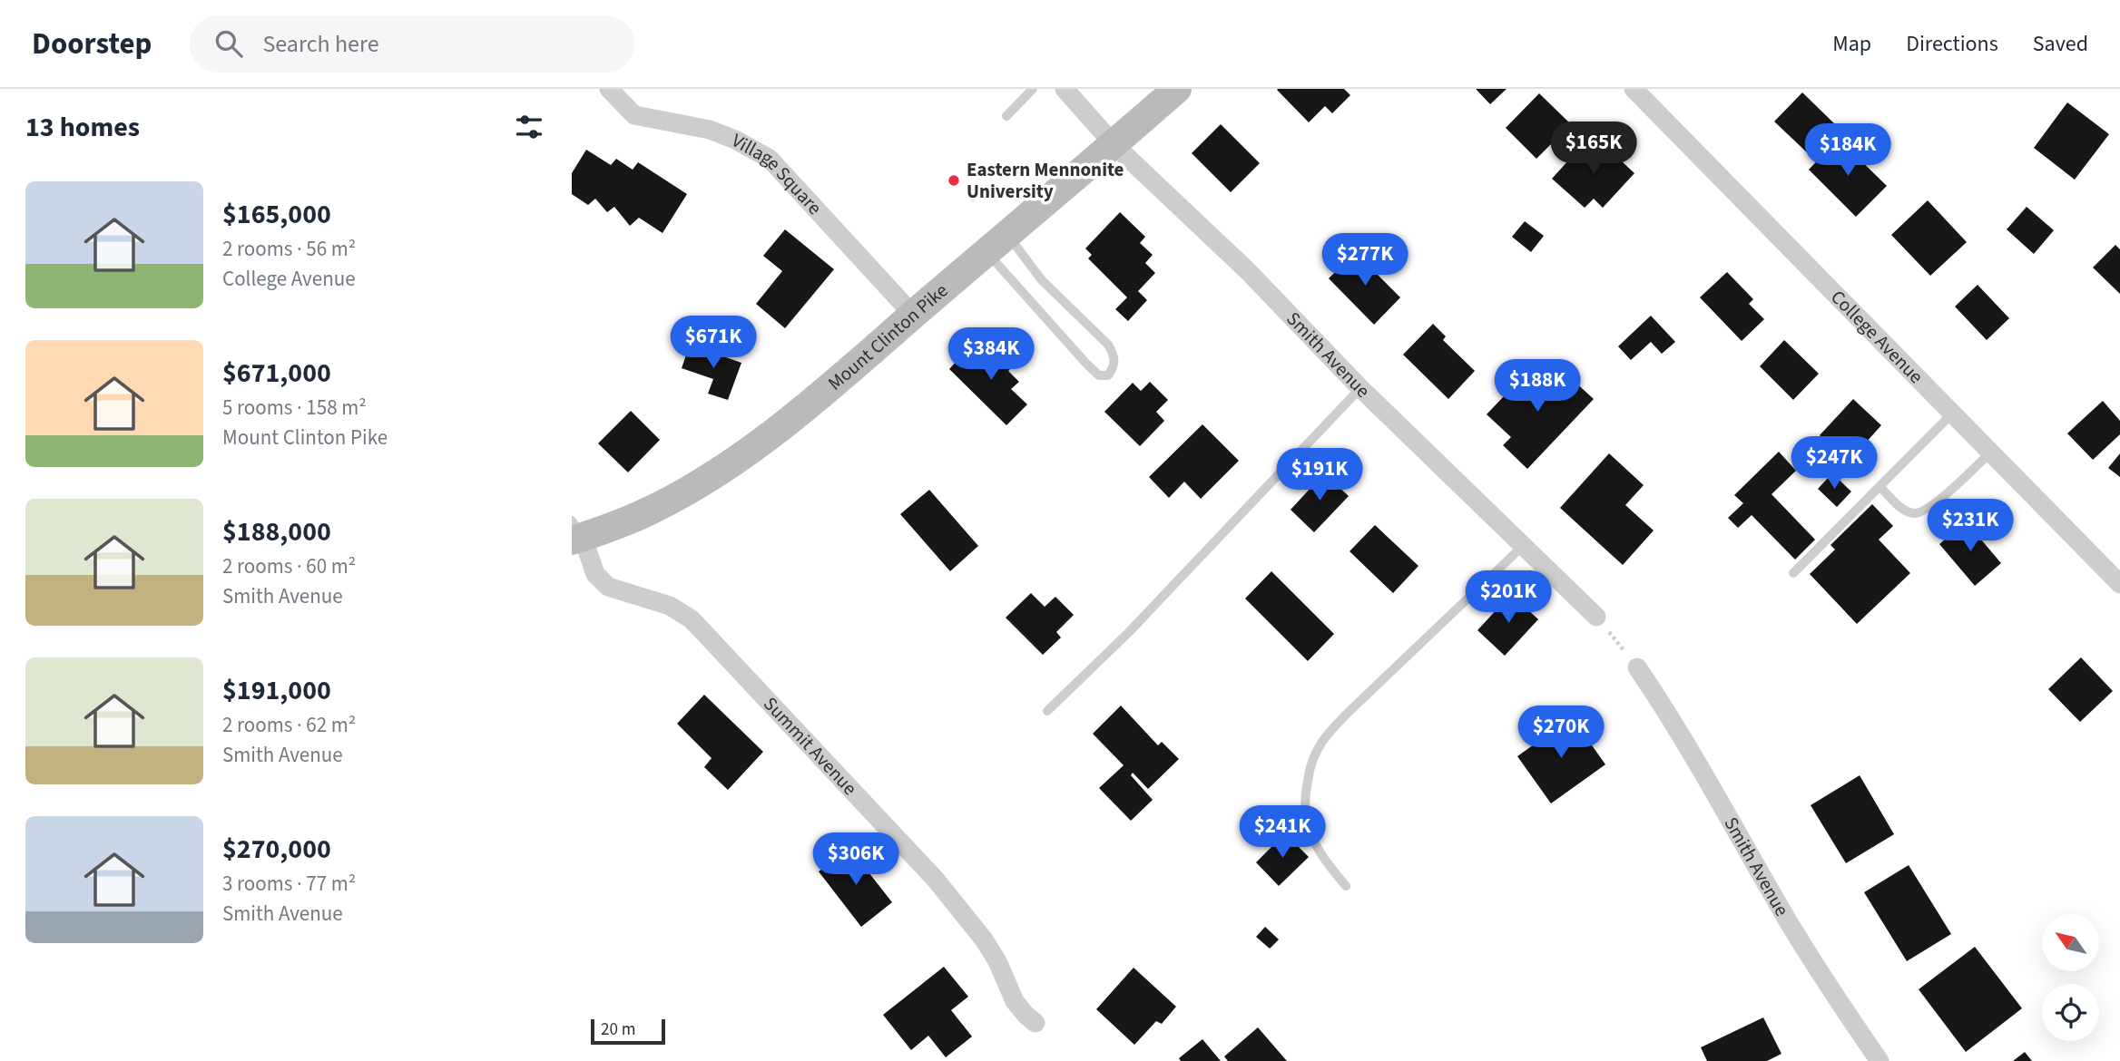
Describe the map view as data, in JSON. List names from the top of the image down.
{
  "streets": {
    "street": [
      "Village Square",
      "Mount Clinton Pike",
      "College Avenue",
      "Smith Avenue",
      "Summit Avenue"
    ]
  },
  "crossings": [
    ["Village Square", "Mount Clinton Pike"],
    ["Mount Clinton Pike", "Smith Avenue"],
    ["Mount Clinton Pike", "Summit Avenue"]
  ],
  "places": ["Eastern Mennonite University"],
  "scale_bar": "20 m",
  "north": "top left",
  "page": {
    "header": "Doorstep",
    "search": "Search here",
    "nav": ["Map", "Directions", "Saved"],
    "heading": "13 homes",
    "price": [
      "$165K",
      "$184K",
      "$277K",
      "$671K",
      "$384K",
      "$188K",
      "$247K",
      "$191K",
      "$231K",
      "$201K",
      "$270K",
      "$241K",
      "$306K"
    ],
    "list": [
      {
        "name": "$165,000",
        "note": "2 rooms · 56 m² · College Avenue"
      },
      {
        "name": "$671,000",
        "note": "5 rooms · 158 m² · Mount Clinton Pike"
      },
      {
        "name": "$188,000",
        "note": "2 rooms · 60 m² · Smith Avenue"
      },
      {
        "name": "$191,000",
        "note": "2 rooms · 62 m² · Smith Avenue"
      },
      {
        "name": "$270,000",
        "note": "3 rooms · 77 m² · Smith Avenue"
      }
    ],
    "scale": "20 m"
  }
}
